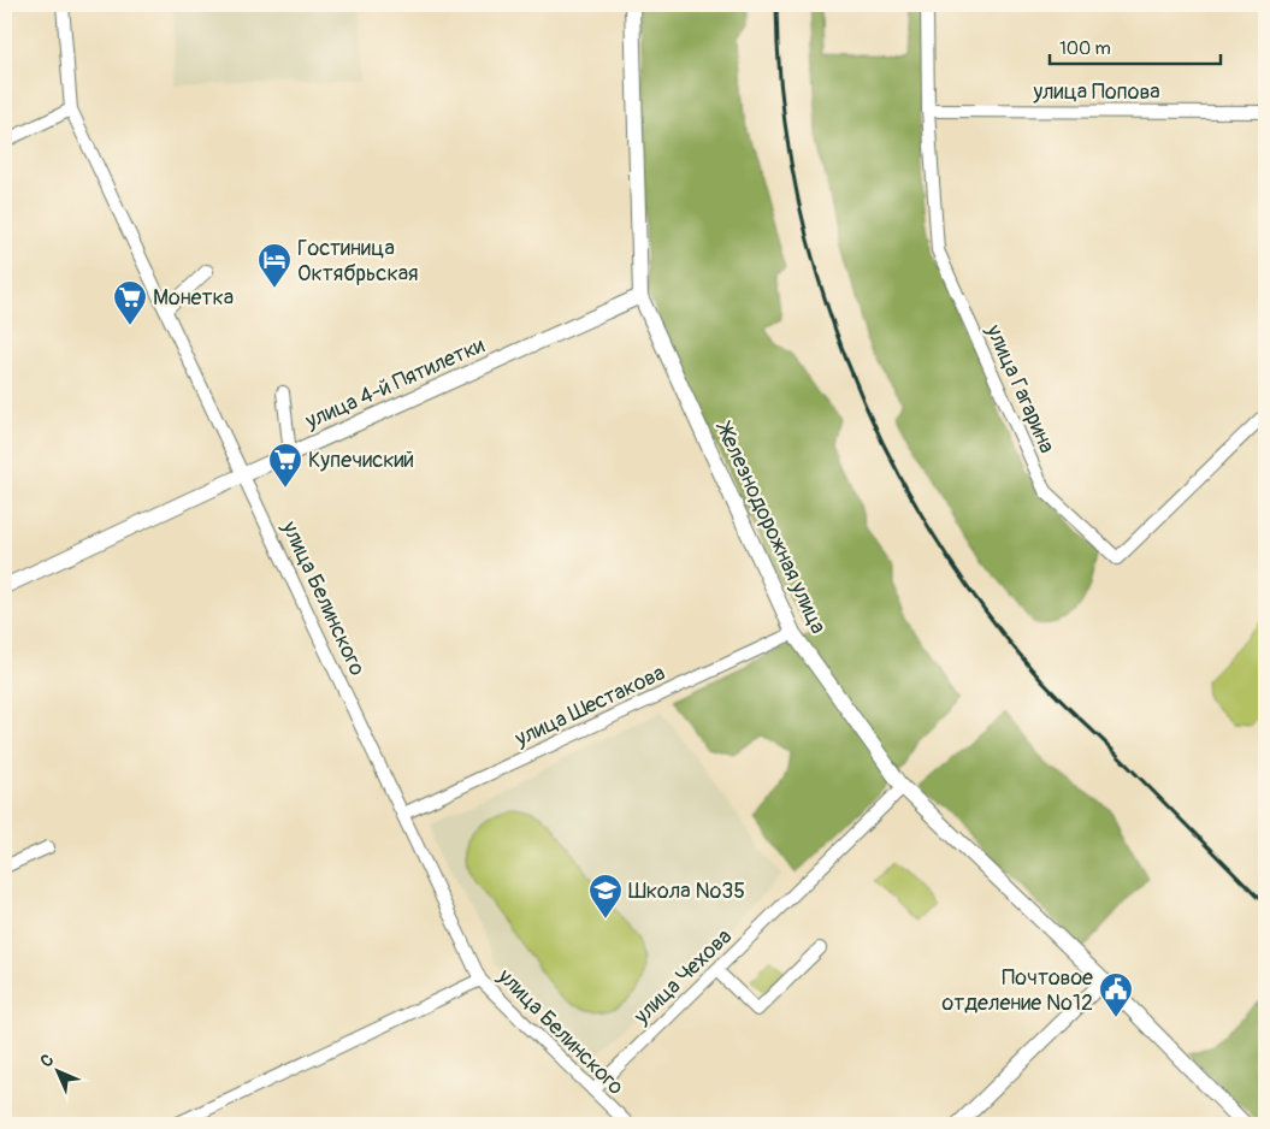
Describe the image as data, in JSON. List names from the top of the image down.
{
  "streets": {
    "street": [
      "улица Попова",
      "улица 4-й Пятилетки",
      "улица Гагарина",
      "Железнодорожная улица",
      "улица Белинского",
      "улица Шестакова",
      "улица Чехова"
    ]
  },
  "crossings": [
    ["улица Попова", "улица Гагарина"],
    ["улица 4-й Пятилетки", "Железнодорожная улица"],
    ["улица 4-й Пятилетки", "улица Белинского"],
    ["Железнодорожная улица", "улица Шестакова"],
    ["Железнодорожная улица", "улица Чехова"],
    ["улица Белинского", "улица Шестакова"],
    ["улица Белинского", "улица Чехова"]
  ],
  "places": {
    "hotel": ["Гостиница Октябрьская"],
    "supermarket": ["Монетка", "Купечиский"],
    "school or university": ["Школа №35"],
    "public building": ["Почтовое отделение №12"]
  },
  "scale_bar": "100 m",
  "north": "top left"
}
